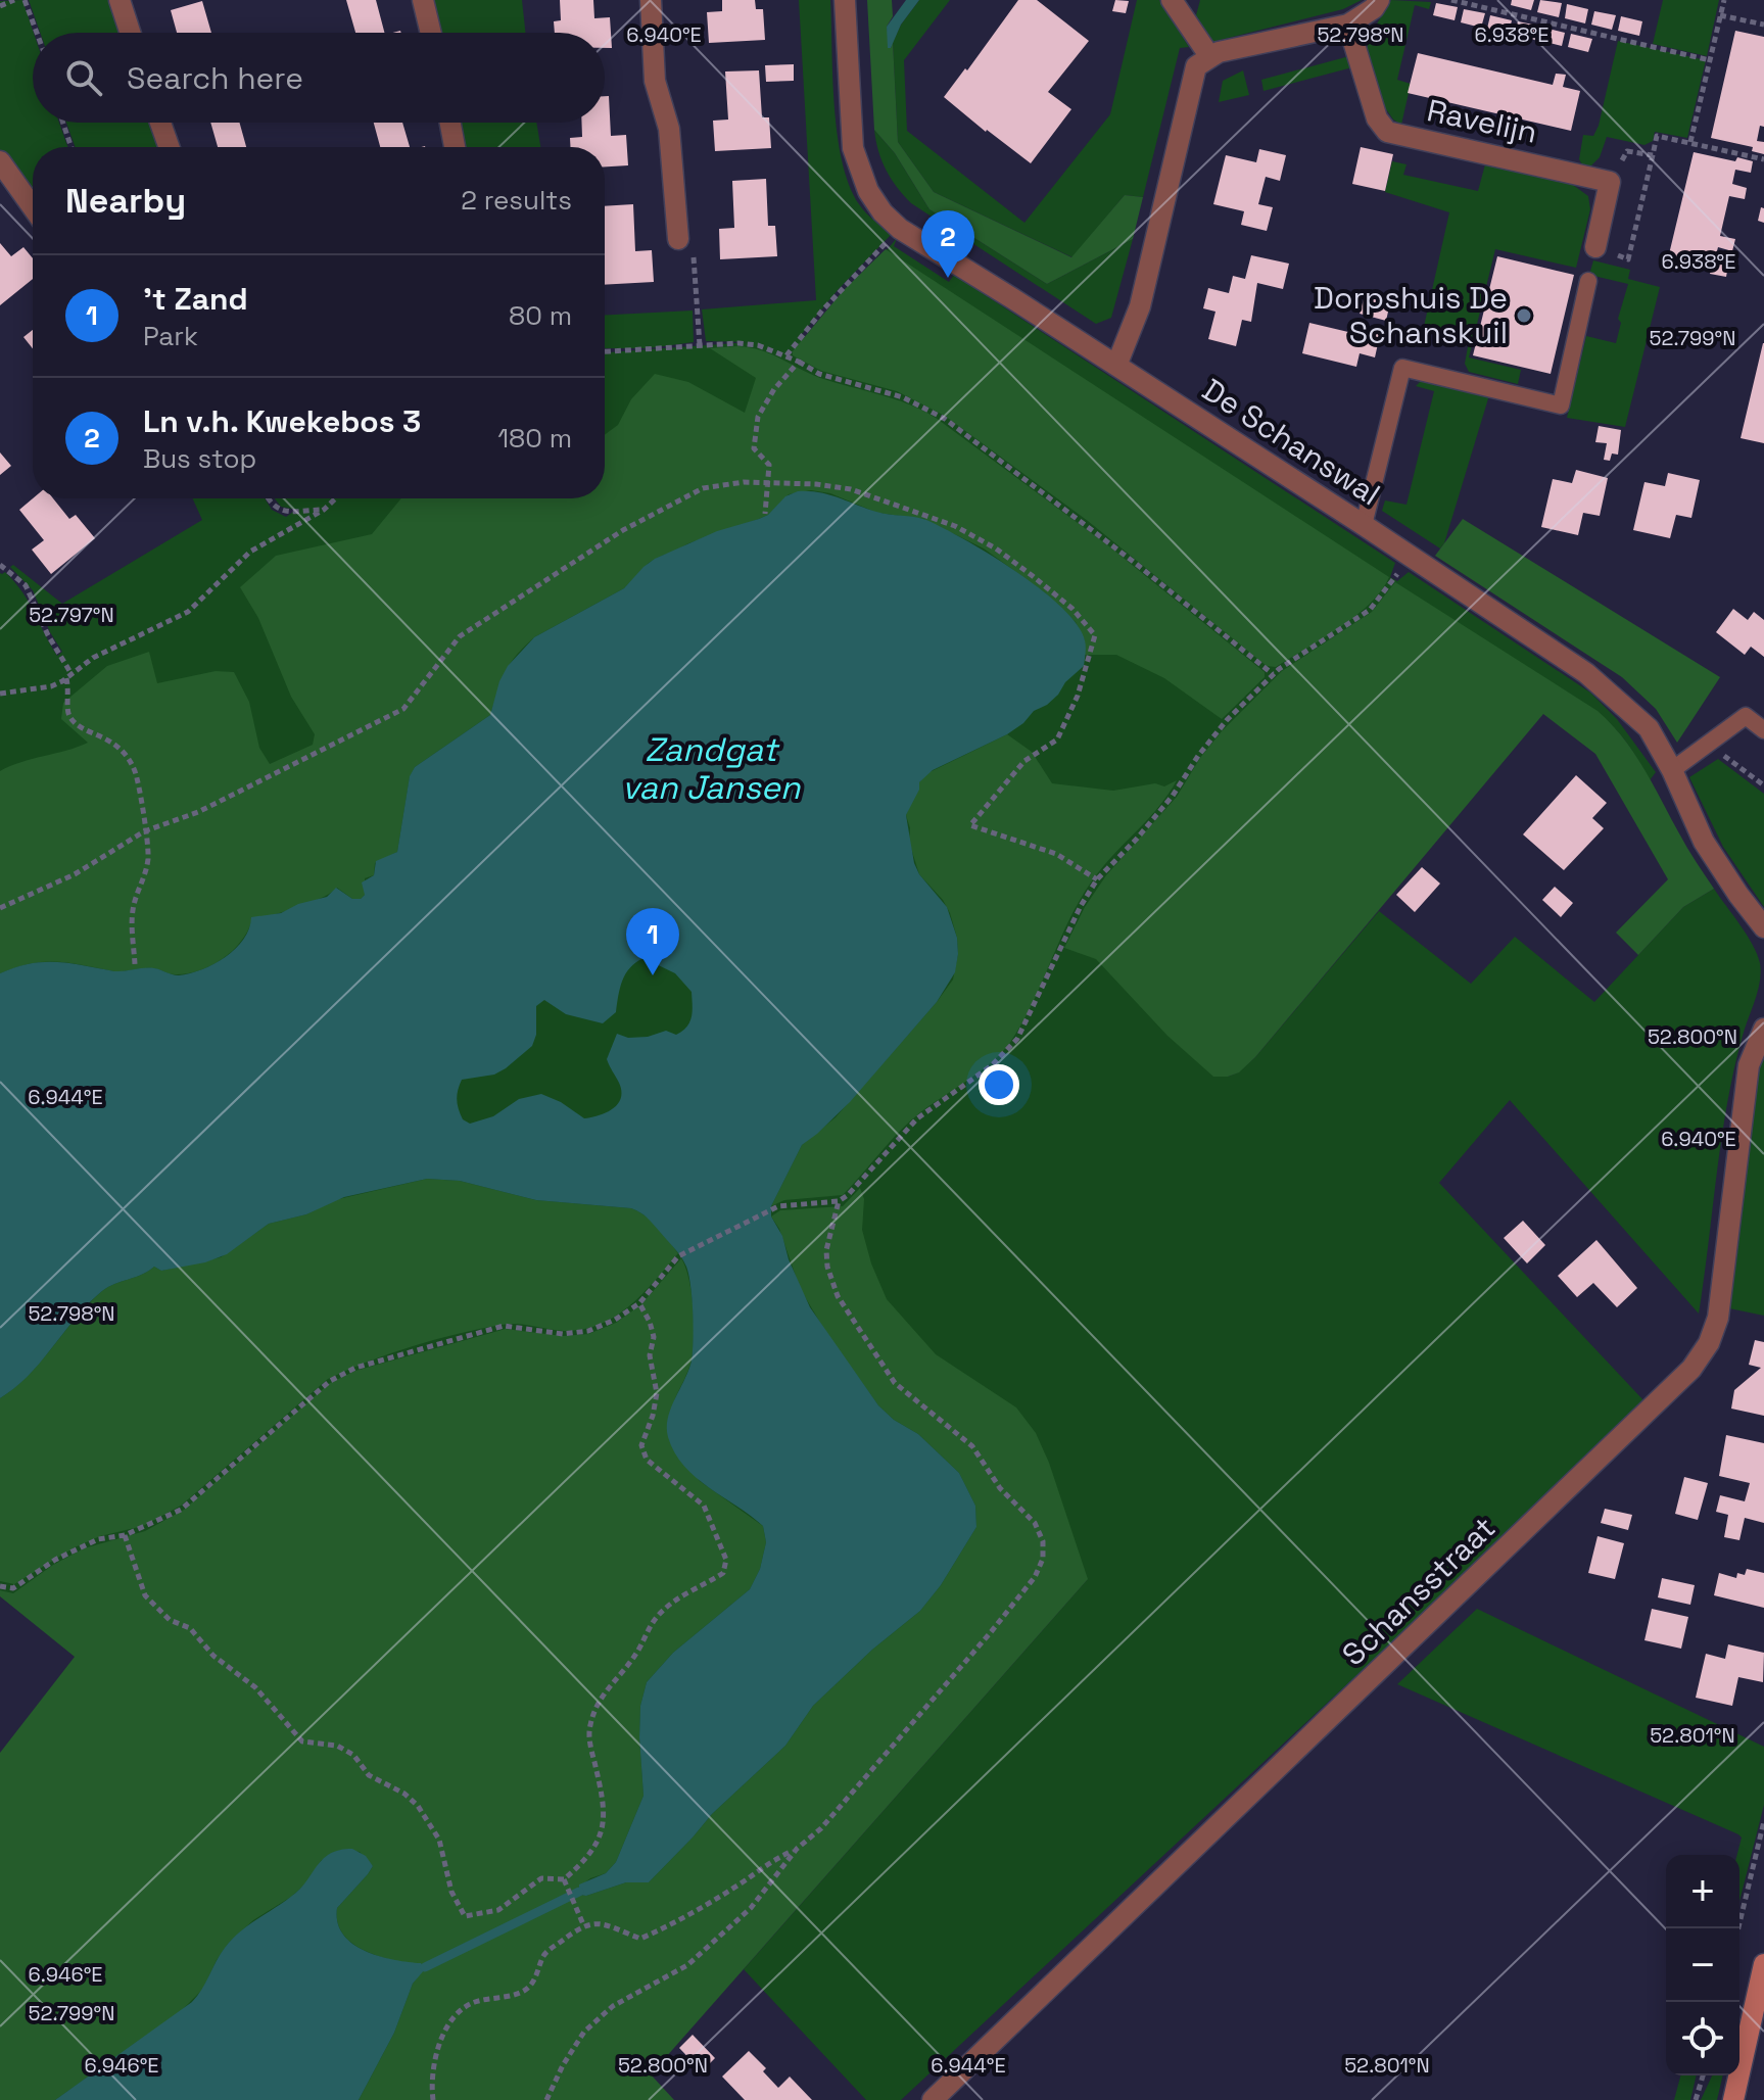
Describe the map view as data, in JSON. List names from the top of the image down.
{
  "streets": {
    "street": ["Ravelijn", "De Schanswal", "Schansstraat"]
  },
  "water": ["Zandgat van Jansen"],
  "places": ["Dorpshuis De Schanskuil"],
  "page": {
    "search": "Search here",
    "heading": ["Nearby", "2 results"],
    "pins": ["2", "1"],
    "list": [
      {
        "mark": "1",
        "name": "'t Zand",
        "note": "Park",
        "value": "80 m"
      },
      {
        "mark": "2",
        "name": "Ln v.h. Kwekebos 3",
        "note": "Bus stop",
        "value": "180 m"
      }
    ],
    "map_buttons": ["+", "−"]
  },
  "coordinates": [
    "52.798°N",
    "6.940°E",
    "6.938°E",
    "52.799°N",
    "52.797°N",
    "52.800°N",
    "6.944°E",
    "52.801°N",
    "6.946°E"
  ]
}
